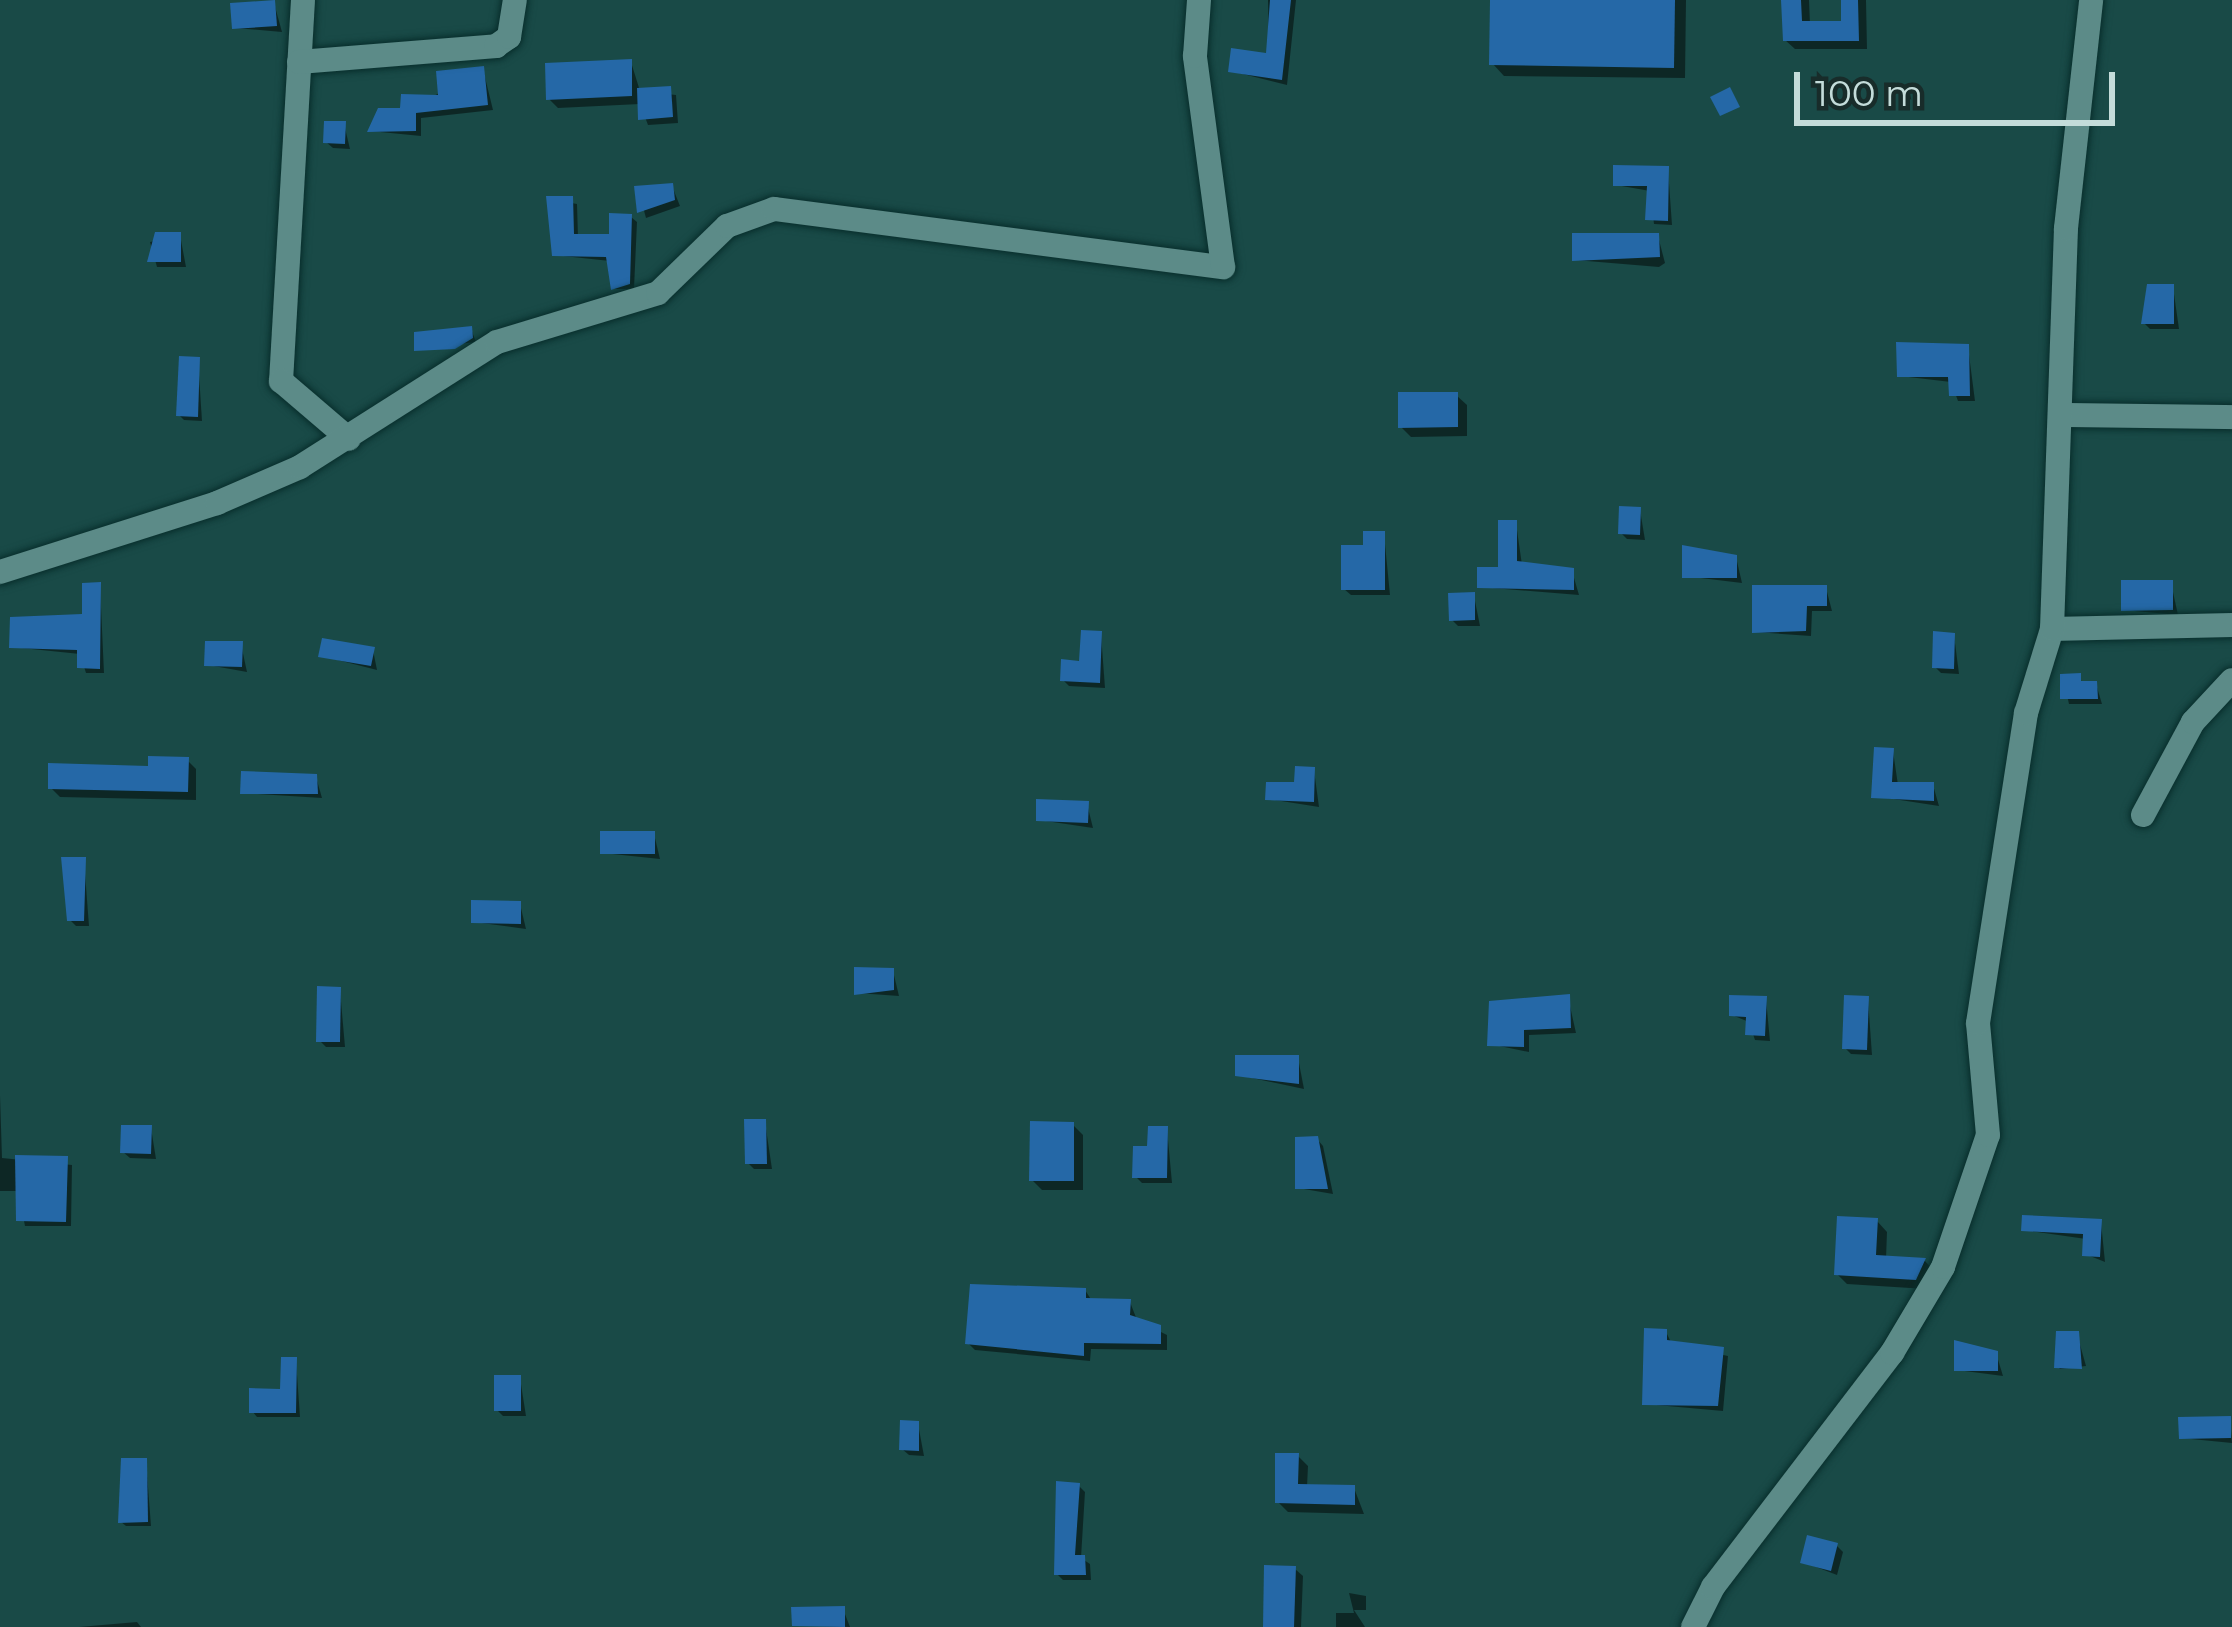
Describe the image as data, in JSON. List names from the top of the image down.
{
  "scale_bar": "100 m"
}
